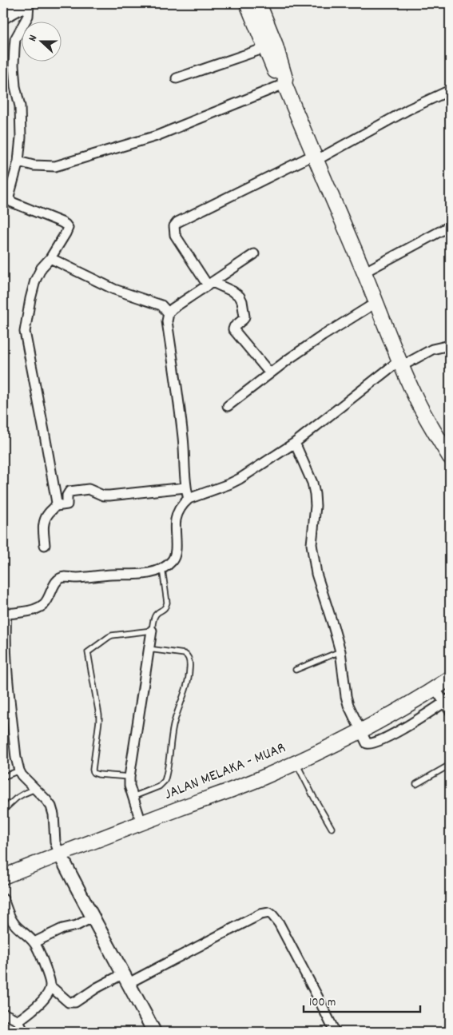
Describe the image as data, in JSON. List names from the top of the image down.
{
  "streets": {
    "main road": ["JALAN MELAKA - MUAR"]
  },
  "scale_bar": "100 m",
  "north": "left"
}
